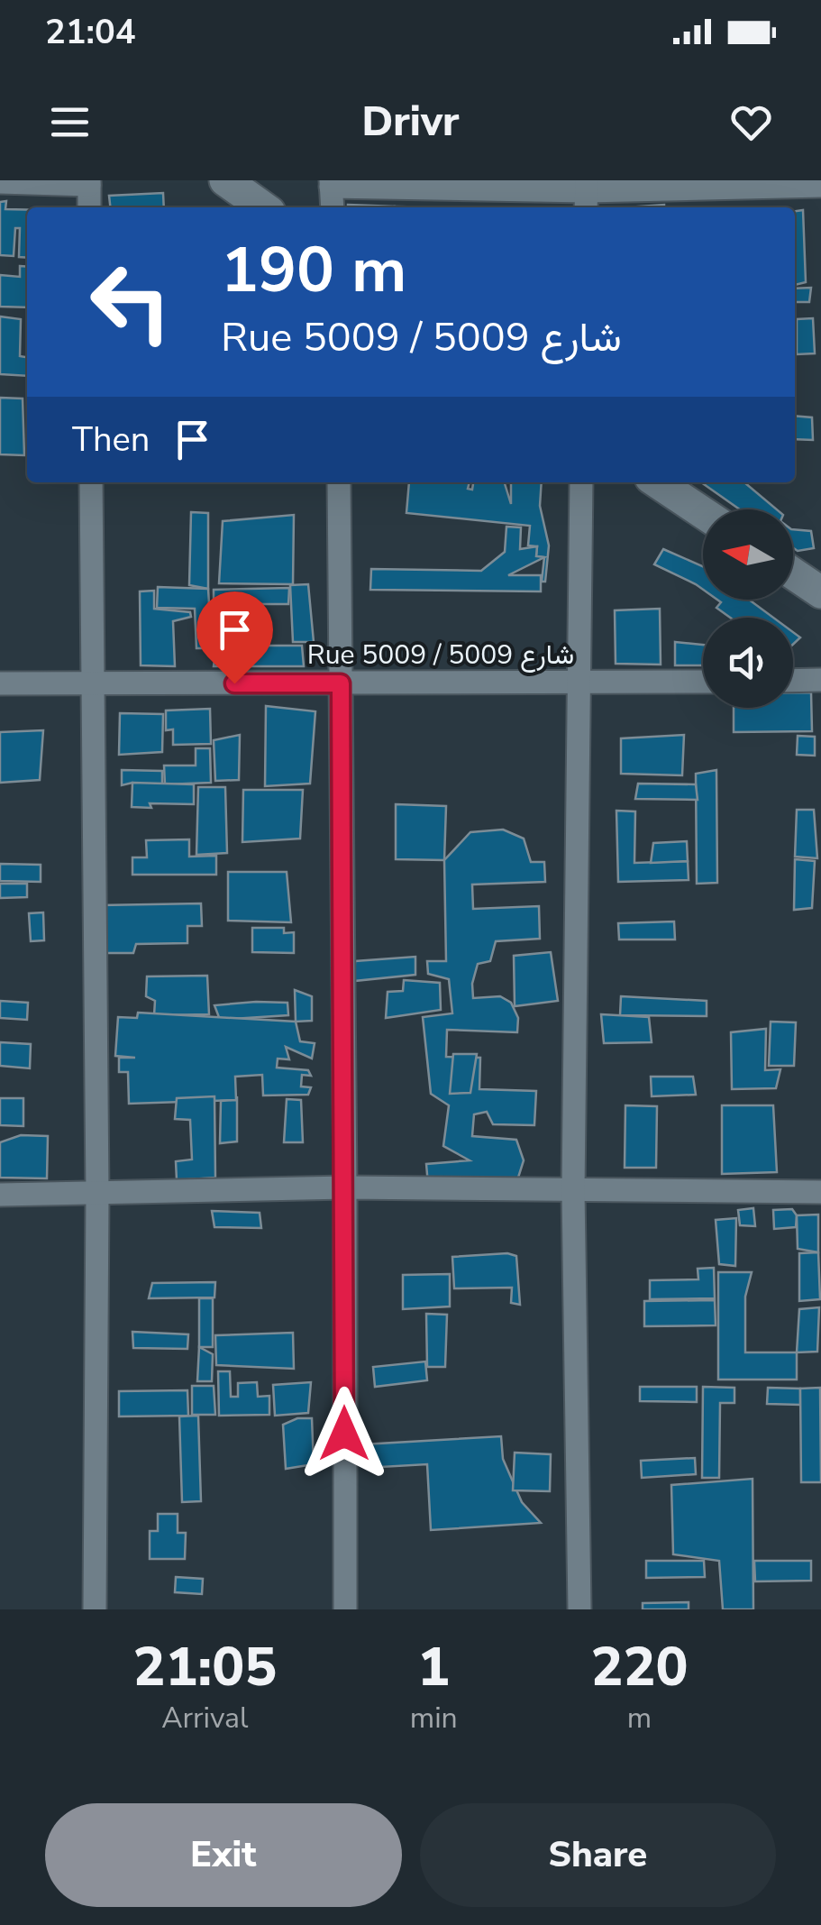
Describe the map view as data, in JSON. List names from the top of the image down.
{
  "streets": {
    "street": ["Rue 5009 / شارع 5009"]
  },
  "north": "left",
  "page": {
    "status": "21:04",
    "header": "Drivr",
    "turn": ["190 m", "Rue 5009 / شارع 5009"],
    "then": "Then",
    "eta": [
      "21:05",
      "Arrival",
      "1",
      "min",
      "220",
      "m"
    ],
    "buttons": ["Exit", "Share"]
  }
}
